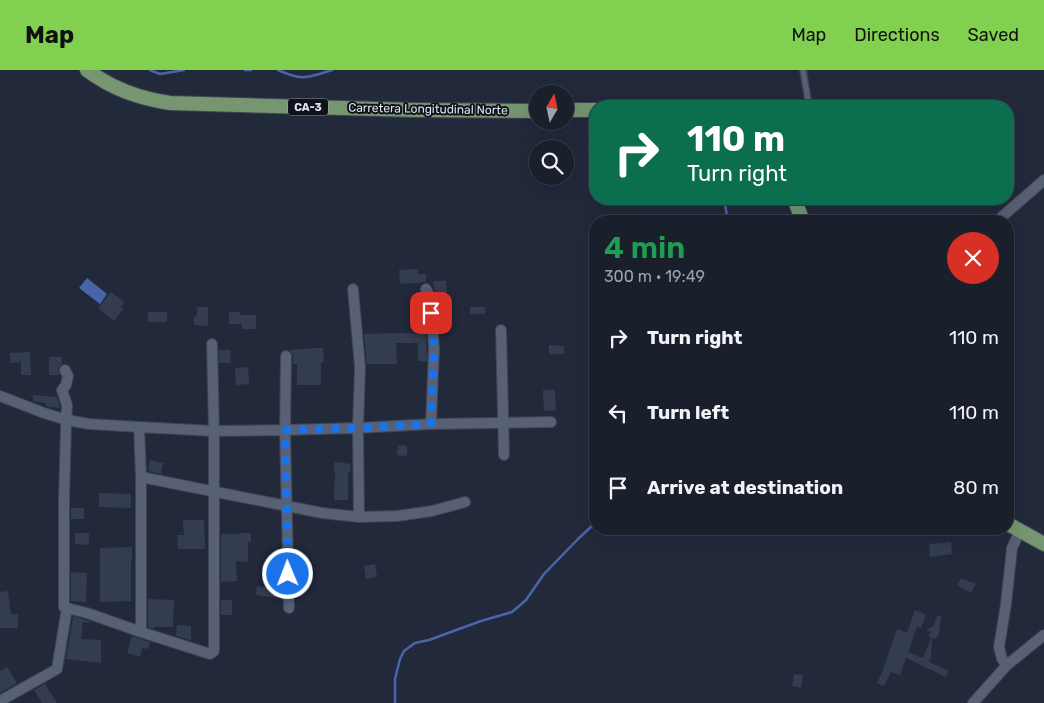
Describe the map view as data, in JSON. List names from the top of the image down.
{
  "streets": {
    "main road": ["CA-3", "Carretera Longitudinal Norte"]
  },
  "north": "top",
  "page": {
    "header": "Map",
    "nav": ["Map", "Directions", "Saved"],
    "turn": ["110 m", "Turn right"],
    "heading": ["4 min", "300 m · 19:49"],
    "list": [
      {
        "name": "Turn right",
        "value": "110 m"
      },
      {
        "name": "Turn left",
        "value": "110 m"
      },
      {
        "name": "Arrive at destination",
        "value": "80 m"
      }
    ]
  }
}
